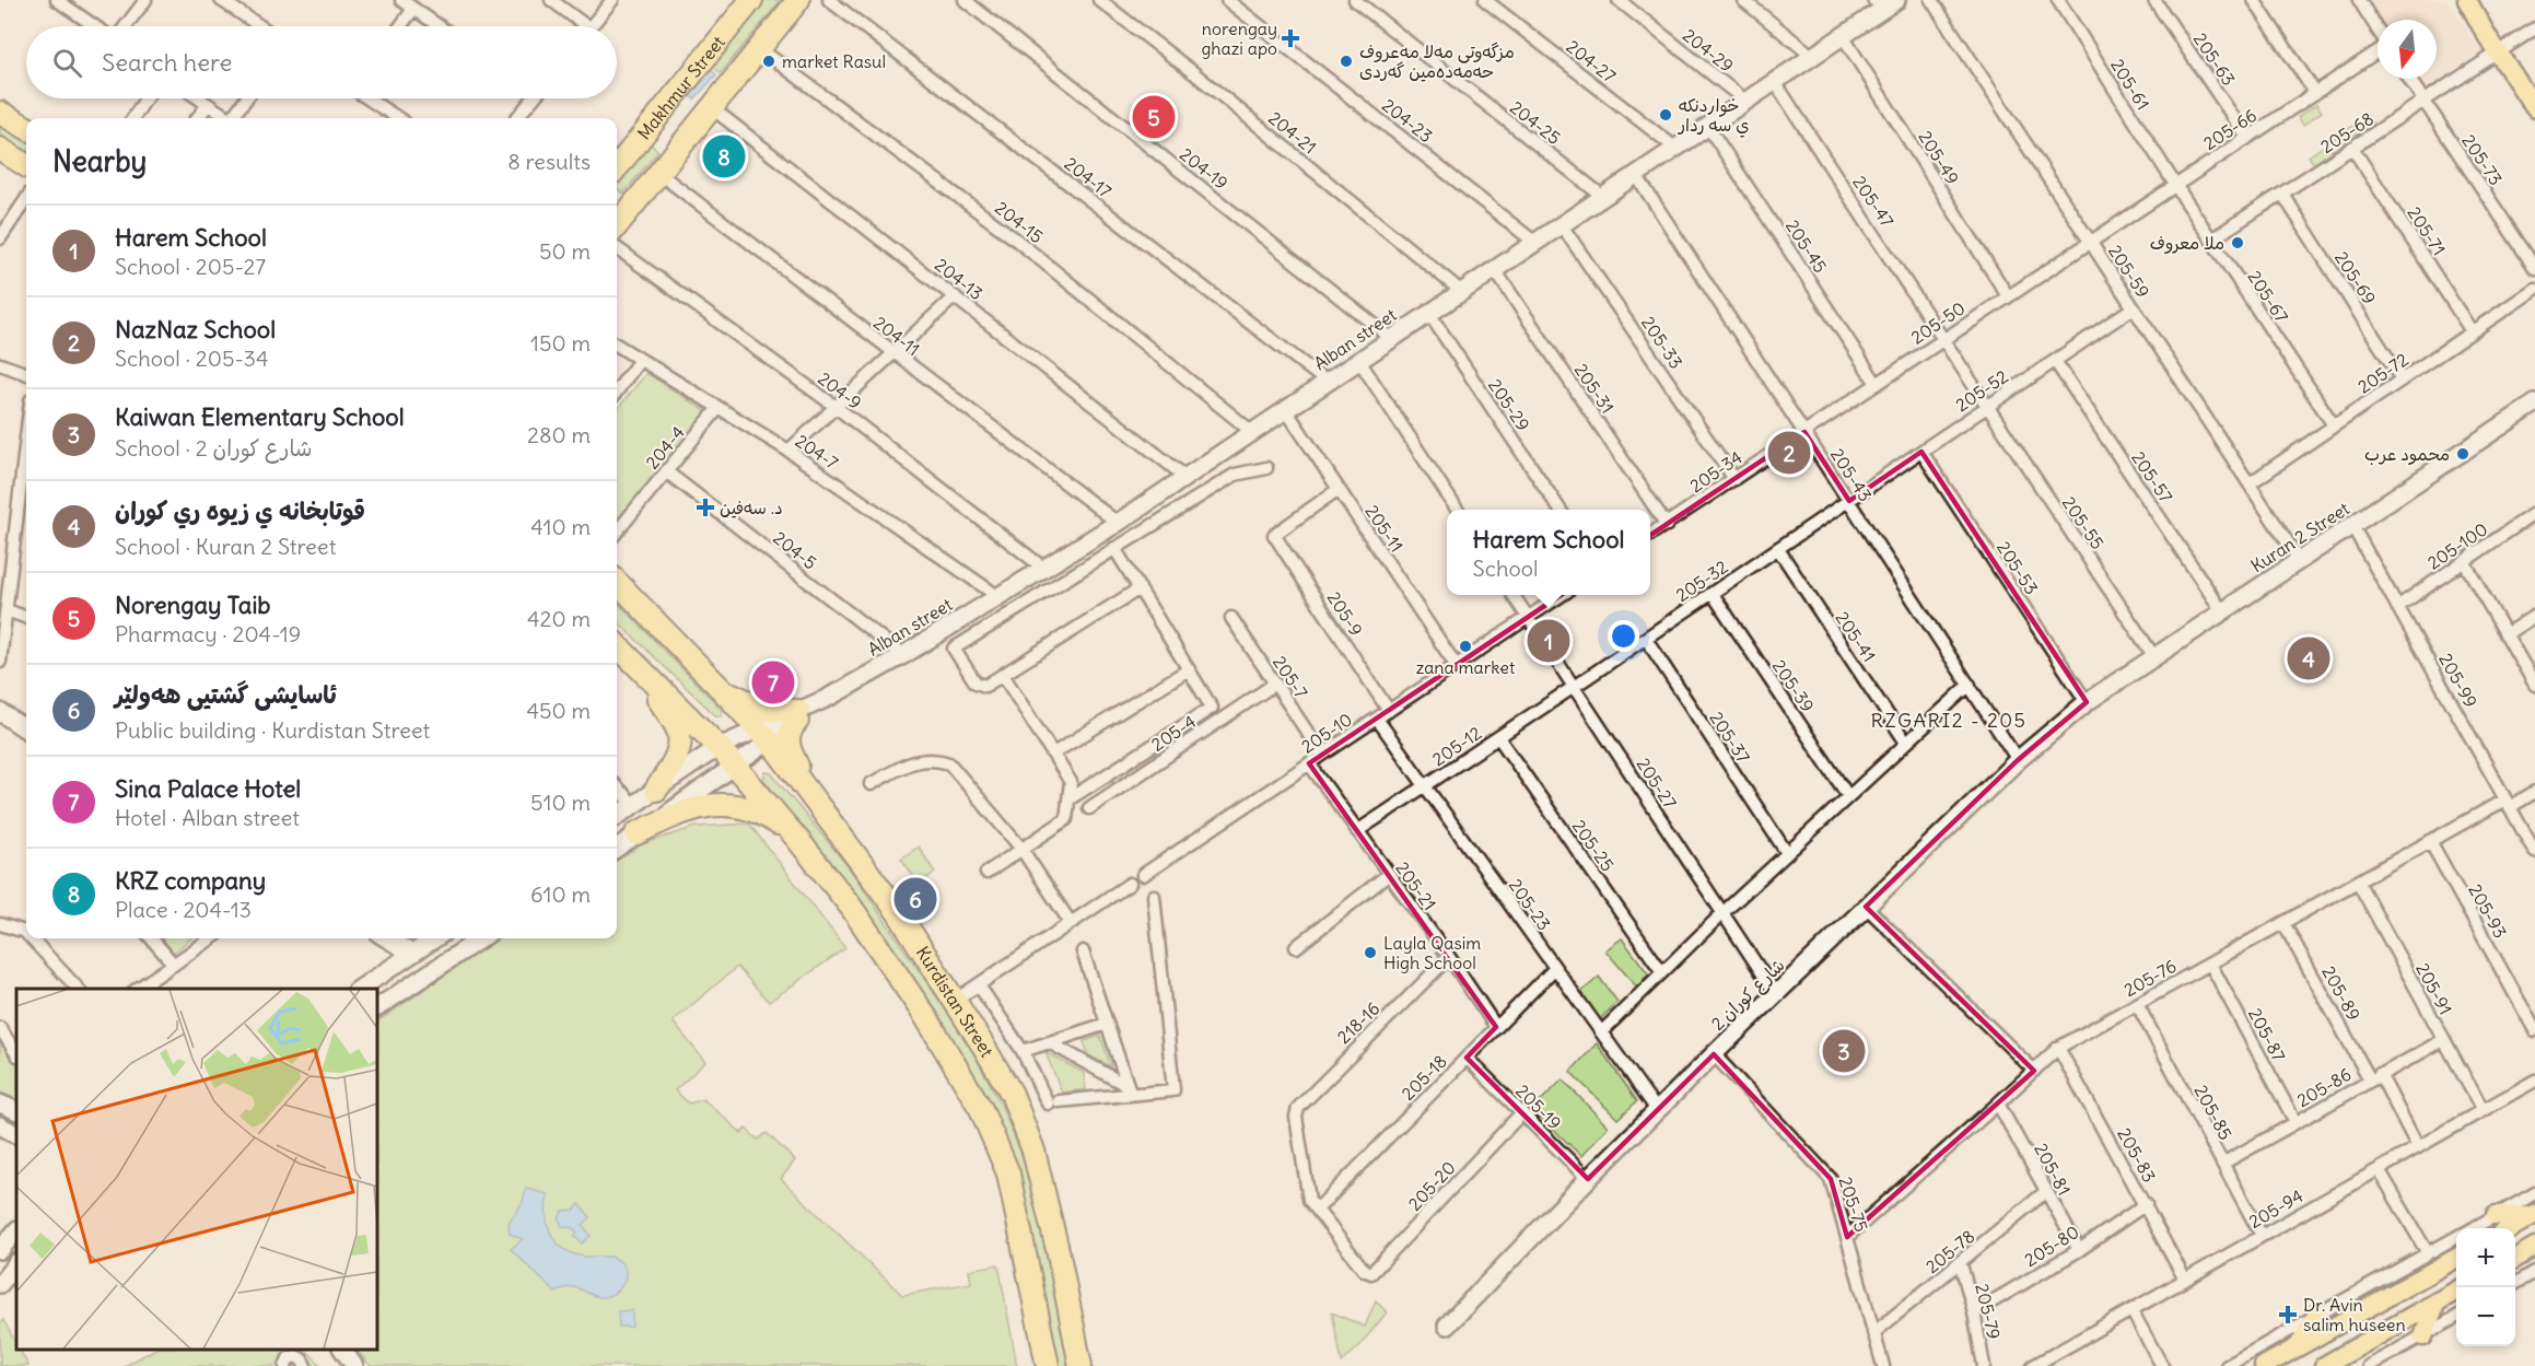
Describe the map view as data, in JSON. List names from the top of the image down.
{
  "streets": {
    "highway": ["Makhmur Street", "Kurdistan Street"],
    "street": [
      "204-29",
      "205-63",
      "204-27",
      "205-61",
      "204-23",
      "204-25",
      "205-66",
      "204-21",
      "205-68",
      "205-49",
      "205-73",
      "204-19",
      "204-17",
      "205-47",
      "204-15",
      "205-71",
      "205-45",
      "205-59",
      "205-69",
      "204-13",
      "205-67",
      "205-50",
      "204-11",
      "Alban street",
      "205-33",
      "205-72",
      "205-31",
      "204-9",
      "205-52",
      "205-29",
      "204-4",
      "204-7",
      "205-34",
      "205-43",
      "205-57",
      "205-55",
      "205-11",
      "Kuran 2 Street",
      "205-100",
      "204-5",
      "205-53",
      "205-32",
      "205-9",
      "205-41",
      "205-7",
      "205-99",
      "205-39",
      "205-4",
      "205-10",
      "205-37",
      "205-12",
      "205-27",
      "205-25",
      "205-21",
      "205-23",
      "205-93",
      "205-76",
      "205-91",
      "205-89",
      "شارع كوران 2",
      "218-16",
      "205-87",
      "205-18",
      "205-86",
      "205-19",
      "205-85",
      "205-83",
      "205-81",
      "205-20",
      "205-75",
      "205-94",
      "205-80",
      "205-78",
      "205-79"
    ]
  },
  "crossings": [
    ["204-29", "Alban street"],
    ["205-63", "205-66"],
    ["204-27", "Alban street"],
    ["205-61", "205-66"],
    ["205-61", "205-67"],
    ["Makhmur Street", "204-15"],
    ["Makhmur Street", "204-13"],
    ["Makhmur Street", "204-11"],
    ["204-23", "Alban street"],
    ["204-25", "Alban street"],
    ["205-66", "205-59"],
    ["205-66", "205-67"],
    ["205-66", "205-50"],
    ["204-21", "Alban street"],
    ["205-68", "205-73"],
    ["205-68", "205-71"],
    ["205-68", "205-69"],
    ["205-68", "205-67"],
    ["205-49", "205-50"],
    ["205-49", "Alban street"],
    ["204-19", "Alban street"],
    ["204-17", "Alban street"],
    ["205-47", "205-50"],
    ["205-47", "Alban street"],
    ["205-47", "205-52"],
    ["205-47", "205-55"],
    ["204-15", "Alban street"],
    ["205-71", "205-72"],
    ["205-45", "205-50"],
    ["205-45", "Alban street"],
    ["205-59", "205-50"],
    ["205-59", "205-72"],
    ["205-59", "205-52"],
    ["205-59", "Kuran 2 Street"],
    ["205-69", "205-72"],
    ["204-13", "Alban street"],
    ["205-67", "205-72"],
    ["205-50", "205-34"],
    ["205-50", "205-43"],
    ["204-11", "Alban street"],
    ["Alban street", "205-33"],
    ["Alban street", "205-31"],
    ["Alban street", "204-9"],
    ["Alban street", "205-29"],
    ["Alban street", "204-7"],
    ["Alban street", "205-43"],
    ["Alban street", "205-11"],
    ["Alban street", "204-5"],
    ["Alban street", "Kurdistan Street"],
    ["205-33", "205-34"],
    ["205-31", "205-34"],
    ["205-52", "205-43"],
    ["205-52", "205-57"],
    ["205-52", "205-55"],
    ["205-52", "205-53"],
    ["205-52", "205-32"],
    ["204-4", "204-7"],
    ["204-4", "204-5"],
    ["205-34", "205-43"],
    ["205-43", "205-32"],
    ["205-43", "شارع كوران 2"],
    ["205-57", "Kuran 2 Street"],
    ["205-55", "Kuran 2 Street"],
    ["205-11", "205-9"],
    ["205-11", "205-10"],
    ["Kuran 2 Street", "205-53"],
    ["Kuran 2 Street", "205-99"],
    ["Kuran 2 Street", "شارع كوران 2"],
    ["205-100", "205-99"],
    ["205-53", "شارع كوران 2"],
    ["205-32", "205-41"],
    ["205-32", "205-39"],
    ["205-32", "205-37"],
    ["205-32", "205-12"],
    ["205-32", "205-27"],
    ["205-9", "205-10"],
    ["205-7", "205-4"],
    ["205-7", "205-10"],
    ["205-99", "205-76"],
    ["205-10", "205-27"],
    ["205-10", "205-21"],
    ["205-10", "205-23"],
    ["205-12", "205-27"],
    ["205-12", "205-25"],
    ["205-12", "205-21"],
    ["205-12", "205-23"],
    ["205-27", "شارع كوران 2"],
    ["205-21", "218-16"],
    ["205-21", "205-18"],
    ["205-23", "شارع كوران 2"],
    ["205-23", "205-18"],
    ["205-93", "205-76"],
    ["205-76", "205-91"],
    ["205-76", "205-89"],
    ["205-76", "205-87"],
    ["205-76", "205-85"],
    ["205-76", "205-83"],
    ["205-76", "205-81"],
    ["205-76", "205-75"],
    ["205-91", "205-86"],
    ["205-91", "205-94"],
    ["205-89", "205-86"],
    ["205-89", "205-94"],
    ["شارع كوران 2", "205-19"],
    ["شارع كوران 2", "205-75"],
    ["218-16", "205-18"],
    ["218-16", "205-20"],
    ["205-87", "205-86"],
    ["205-18", "205-19"],
    ["205-18", "205-20"],
    ["205-86", "205-85"],
    ["205-19", "205-20"],
    ["205-85", "205-94"],
    ["205-83", "205-94"],
    ["205-83", "205-80"],
    ["205-81", "205-80"],
    ["205-81", "205-78"],
    ["205-75", "205-78"],
    ["205-80", "205-79"],
    ["205-78", "205-79"]
  ],
  "districts": ["RZGARI2 - 205"],
  "places": {
    "health": ["norengay ghazi apo", "د. سەفین", "Dr. Avin salim huseen"],
    "other": [
      "market Rasul",
      "مزگەوتی مەلا مەعروف حەمەدەمین گەردی",
      "خواردنكه ي سه ردار",
      "ملا معروف",
      "محمود عرب",
      "zana market",
      "Layla Qasim High School"
    ]
  },
  "north": "bottom",
  "page": {
    "search": "Search here",
    "pins": [
      "5",
      "8",
      "2",
      "1",
      "4",
      "7",
      "6",
      "3"
    ],
    "heading": ["Nearby", "8 results"],
    "list": [
      {
        "mark": "1",
        "name": "Harem School",
        "note": "School · 205-27",
        "value": "50 m"
      },
      {
        "mark": "2",
        "name": "NazNaz School",
        "note": "School · 205-34",
        "value": "150 m"
      },
      {
        "mark": "3",
        "name": "Kaiwan Elementary School",
        "note": "School · شارع كوران 2",
        "value": "280 m"
      },
      {
        "mark": "4",
        "name": "قوتابخانه ي زيوه ري كوران",
        "note": "School · Kuran 2 Street",
        "value": "410 m"
      },
      {
        "mark": "5",
        "name": "Norengay Taib",
        "note": "Pharmacy · 204-19",
        "value": "420 m"
      },
      {
        "mark": "6",
        "name": "ئاسایشی گشتیی هەولێر",
        "note": "Public building · Kurdistan Street",
        "value": "450 m"
      },
      {
        "mark": "7",
        "name": "Sina Palace Hotel",
        "note": "Hotel · Alban street",
        "value": "510 m"
      },
      {
        "mark": "8",
        "name": "KRZ company",
        "note": "Place · 204-13",
        "value": "610 m"
      }
    ],
    "popup": ["Harem School", "School"],
    "map_buttons": ["+", "−"]
  }
}
